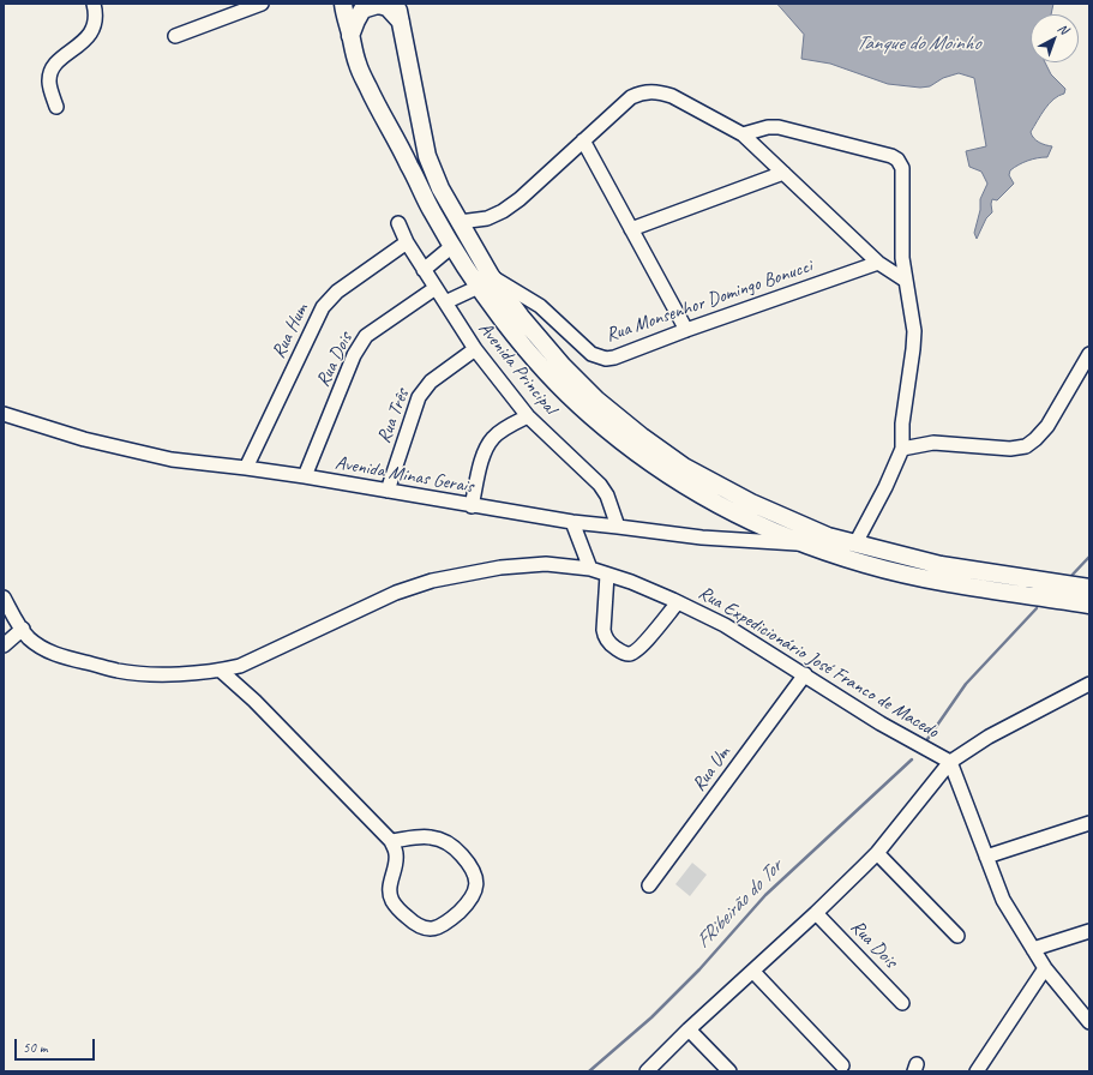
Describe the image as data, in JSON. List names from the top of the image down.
{
  "streets": {
    "street": [
      "Rua Monsenhor Domingo Bonucci",
      "Rua Hum",
      "Rua Dois",
      "Avenida Principal",
      "Rua Três",
      "Avenida Minas Gerais",
      "Rua Expedicionário José Franco de Macedo",
      "Rua Um"
    ]
  },
  "crossings": [
    ["Rua Hum", "Avenida Principal"],
    ["Rua Hum", "Avenida Minas Gerais"],
    ["Rua Dois", "Avenida Principal"],
    ["Rua Dois", "Avenida Minas Gerais"],
    ["Avenida Principal", "Rua Três"],
    ["Avenida Principal", "Avenida Minas Gerais"],
    ["Rua Três", "Avenida Minas Gerais"],
    ["Rua Expedicionário José Franco de Macedo", "Rua Um"]
  ],
  "water": ["Tanque do Moinho", "FRibeirão do Tor"],
  "scale_bar": "50 m",
  "north": "top right"
}
